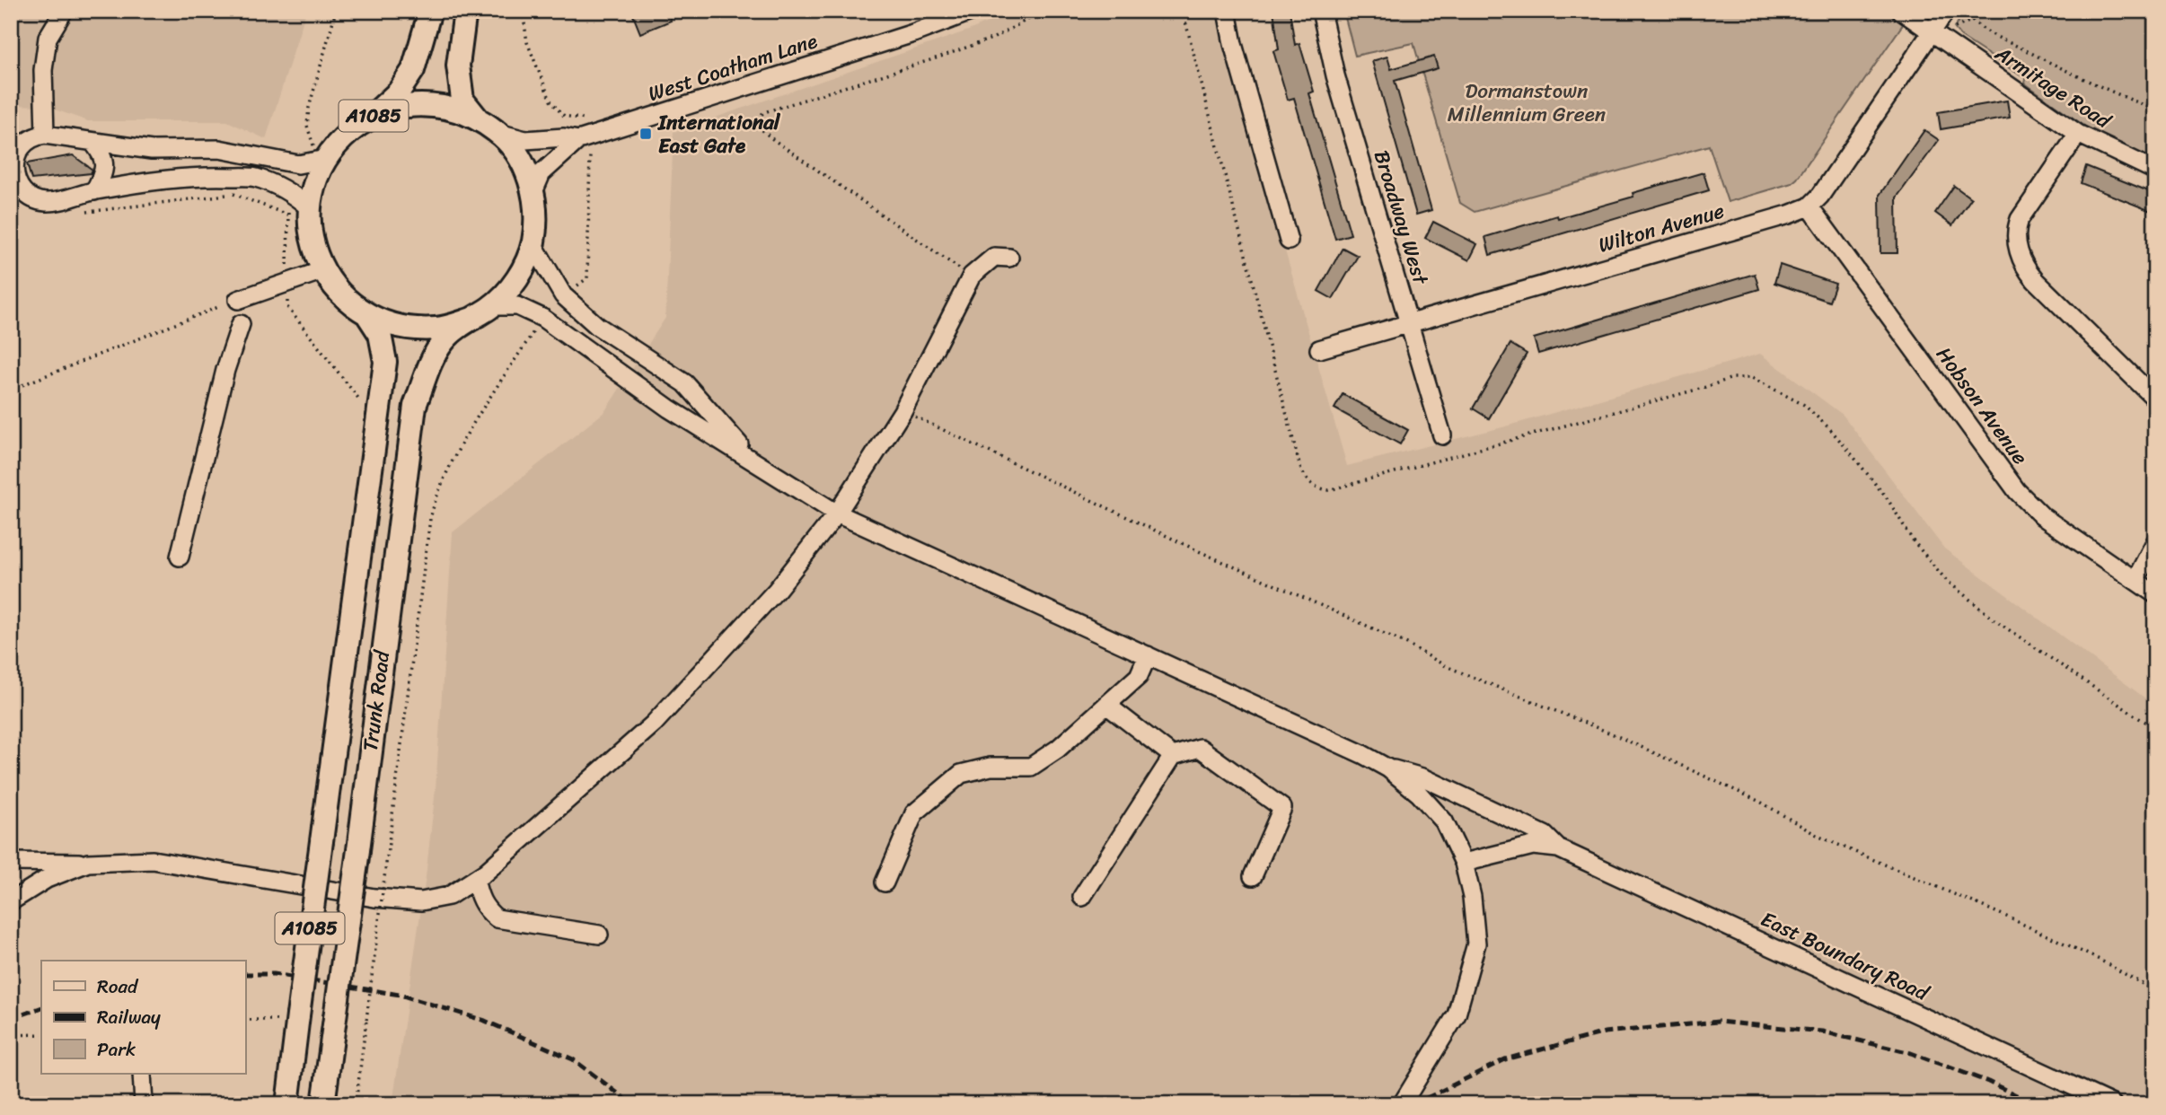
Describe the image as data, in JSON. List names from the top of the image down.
{
  "streets": {
    "main road": ["A1085", "Trunk Road"],
    "street": [
      "West Coatham Lane",
      "Armitage Road",
      "Broadway West",
      "Wilton Avenue",
      "Hobson Avenue",
      "East Boundary Road"
    ]
  },
  "crossings": [
    ["West Coatham Lane", "A1085"],
    ["A1085", "Trunk Road"],
    ["Broadway West", "Wilton Avenue"],
    ["Wilton Avenue", "Hobson Avenue"]
  ],
  "parks": ["Dormanstown Millennium Green"],
  "places": {
    "transit": ["International East Gate"]
  },
  "legend": ["Road", "Railway", "Park"]
}
